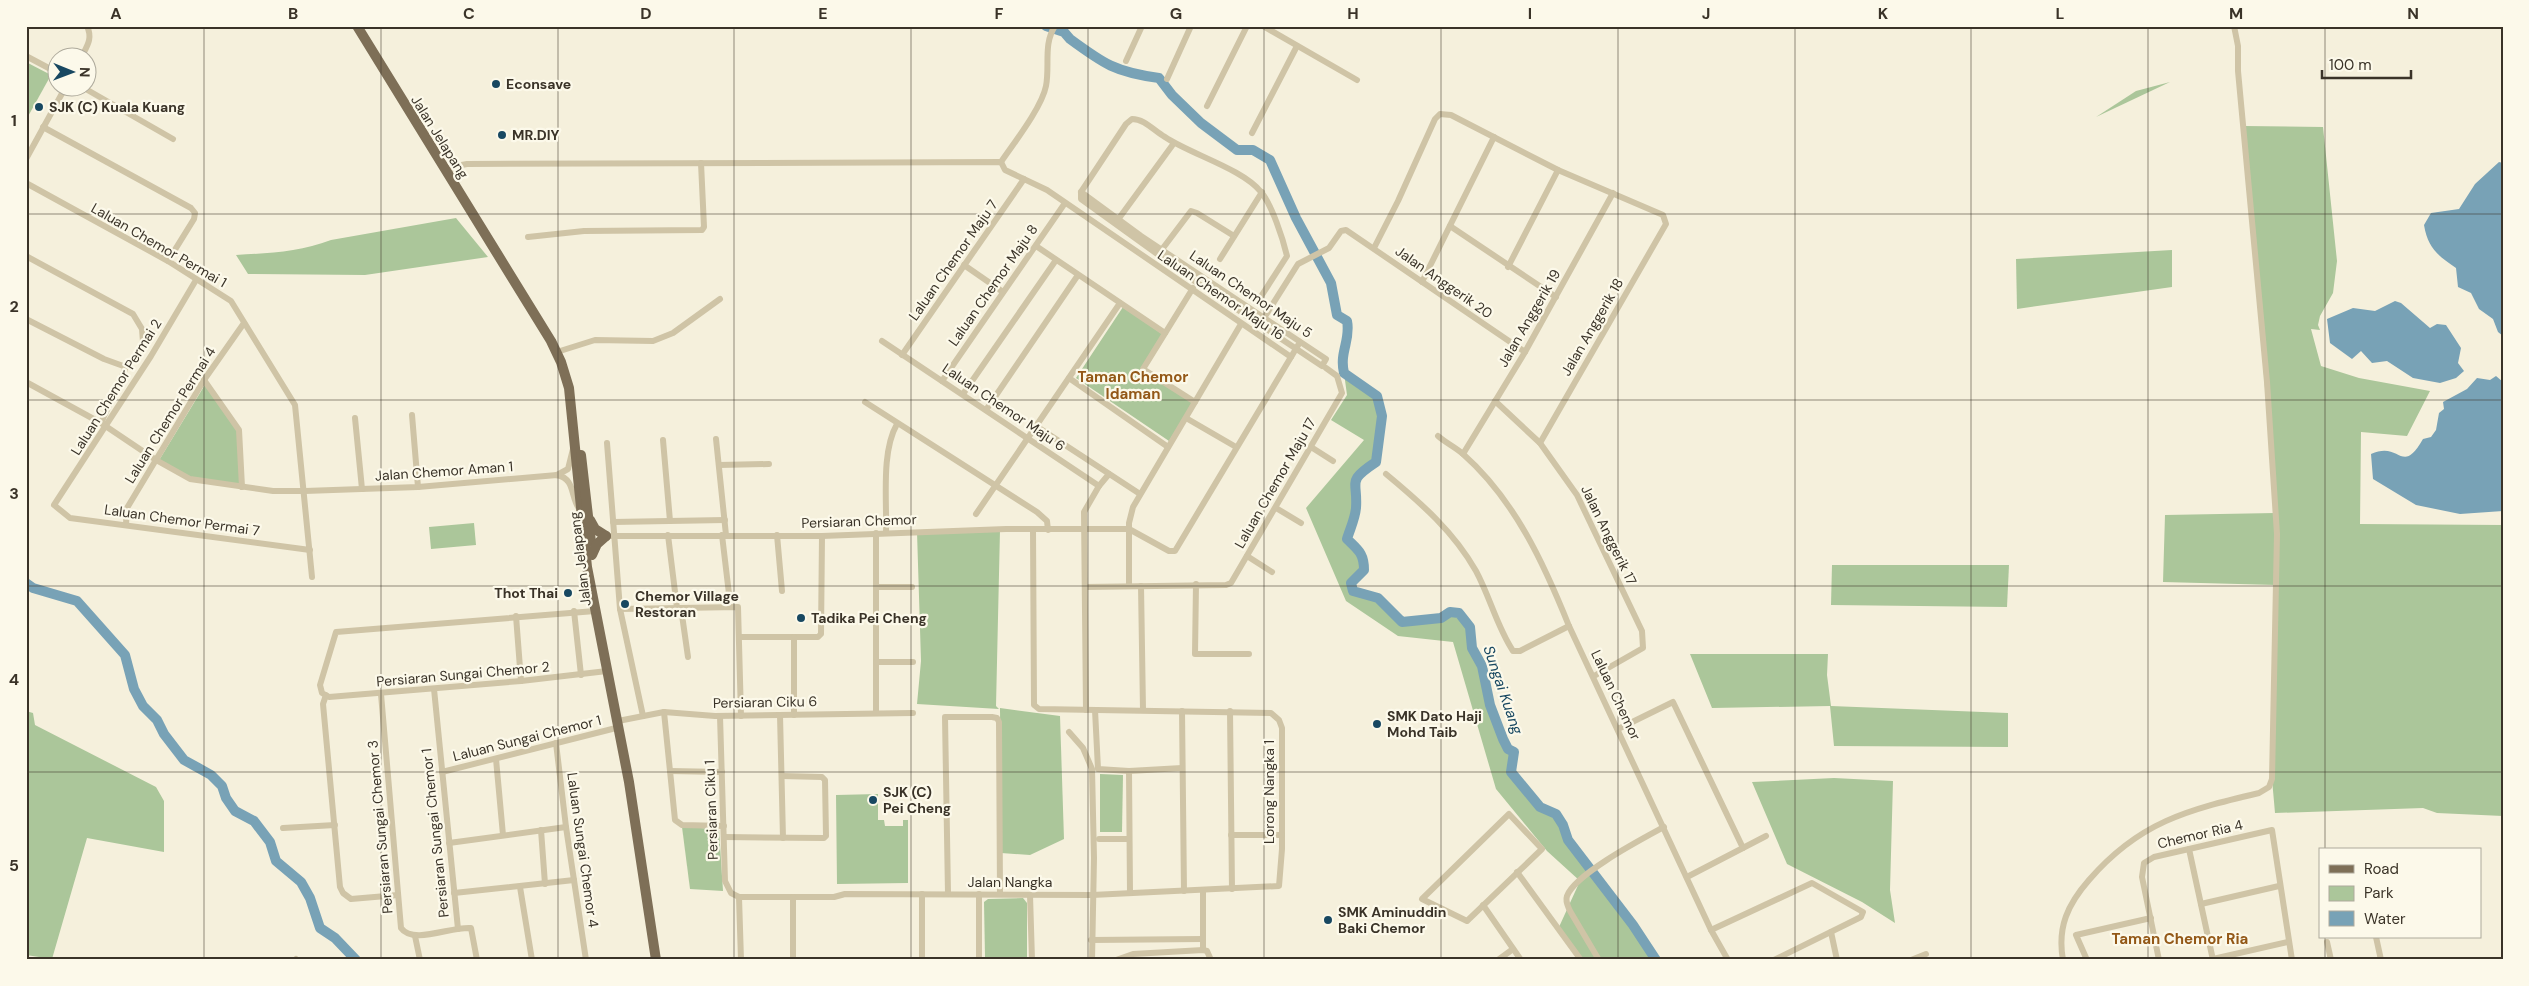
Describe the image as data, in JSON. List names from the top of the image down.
{
  "streets": {
    "main road": ["Jalan Jelapang"],
    "street": [
      "Laluan Chemor Permai 1",
      "Laluan Chemor Maju 7",
      "Jalan Anggerik 20",
      "Laluan Chemor Maju 8",
      "Laluan Chemor Maju 5",
      "Laluan Chemor Maju 16",
      "Jalan Anggerik 19",
      "Jalan Anggerik 18",
      "Laluan Chemor Permai 2",
      "Laluan Chemor Maju 6",
      "Laluan Chemor Permai 4",
      "Jalan Chemor Aman 1",
      "Laluan Chemor Maju 17",
      "Laluan Chemor Permai 7",
      "Persiaran Chemor",
      "Jalan Anggerik 17",
      "Persiaran Sungai Chemor 2",
      "Laluan Chemor",
      "Persiaran Ciku 6",
      "Laluan Sungai Chemor 1",
      "Lorong Nangka 1",
      "Persiaran Ciku 1",
      "Persiaran Sungai Chemor 3",
      "Persiaran Sungai Chemor 1",
      "Chemor Ria 4",
      "Laluan Sungai Chemor 4",
      "Jalan Nangka"
    ]
  },
  "crossings": [
    ["Jalan Jelapang", "Persiaran Chemor"],
    ["Jalan Jelapang", "Persiaran Sungai Chemor 2"],
    ["Jalan Jelapang", "Persiaran Ciku 6"],
    ["Jalan Jelapang", "Laluan Sungai Chemor 1"],
    ["Laluan Chemor Permai 1", "Laluan Chemor Permai 2"],
    ["Laluan Chemor Permai 1", "Laluan Chemor Permai 4"],
    ["Laluan Chemor Permai 1", "Jalan Chemor Aman 1"],
    ["Laluan Chemor Permai 1", "Laluan Chemor Permai 7"],
    ["Laluan Chemor Maju 7", "Laluan Chemor Maju 16"],
    ["Laluan Chemor Maju 7", "Laluan Chemor Maju 6"],
    ["Jalan Anggerik 20", "Laluan Chemor Maju 5"],
    ["Jalan Anggerik 20", "Jalan Anggerik 19"],
    ["Laluan Chemor Maju 8", "Laluan Chemor Maju 16"],
    ["Laluan Chemor Maju 8", "Laluan Chemor Maju 6"],
    ["Laluan Chemor Maju 5", "Laluan Chemor Maju 17"],
    ["Laluan Chemor Maju 16", "Persiaran Chemor"],
    ["Jalan Anggerik 19", "Jalan Anggerik 18"],
    ["Jalan Anggerik 19", "Jalan Anggerik 17"],
    ["Jalan Anggerik 19", "Laluan Chemor"],
    ["Jalan Anggerik 18", "Jalan Anggerik 17"],
    ["Laluan Chemor Permai 2", "Jalan Chemor Aman 1"],
    ["Laluan Chemor Permai 2", "Laluan Chemor Permai 7"],
    ["Laluan Chemor Permai 4", "Jalan Chemor Aman 1"],
    ["Laluan Chemor Permai 4", "Laluan Chemor Permai 7"],
    ["Jalan Anggerik 17", "Laluan Chemor"],
    ["Persiaran Sungai Chemor 2", "Persiaran Sungai Chemor 3"],
    ["Persiaran Sungai Chemor 2", "Persiaran Sungai Chemor 1"],
    ["Persiaran Ciku 6", "Laluan Sungai Chemor 1"],
    ["Persiaran Ciku 6", "Persiaran Ciku 1"],
    ["Laluan Sungai Chemor 1", "Persiaran Sungai Chemor 1"],
    ["Laluan Sungai Chemor 1", "Laluan Sungai Chemor 4"],
    ["Lorong Nangka 1", "Jalan Nangka"],
    ["Persiaran Ciku 1", "Jalan Nangka"]
  ],
  "districts": ["Taman Chemor Idaman", "Taman Chemor Ria"],
  "water": ["Sungai Kuang"],
  "places": [
    "Econsave",
    "SJK (C) Kuala Kuang",
    "MR.DIY",
    "Thot Thai",
    "Chemor Village Restoran",
    "Tadika Pei Cheng",
    "SMK Dato Haji Mohd Taib",
    "SJK (C) Pei Cheng",
    "SMK Aminuddin Baki Chemor"
  ],
  "legend": ["Road", "Park", "Water"],
  "scale_bar": "100 m",
  "north": "right",
  "grid": {
    "columns": [
      "A",
      "B",
      "C",
      "D",
      "E",
      "F",
      "G",
      "H",
      "I",
      "J",
      "K",
      "L",
      "M",
      "N"
    ],
    "rows": [
      "1",
      "2",
      "3",
      "4",
      "5"
    ]
  }
}
